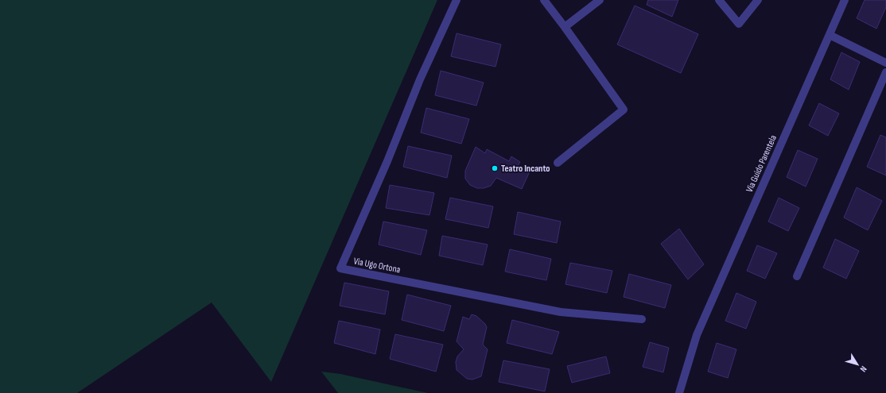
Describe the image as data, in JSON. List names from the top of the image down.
{
  "streets": {
    "street": ["Via Guido Parentela", "Via Ugo Ortona"]
  },
  "places": ["Teatro Incanto"],
  "north": "bottom right"
}
